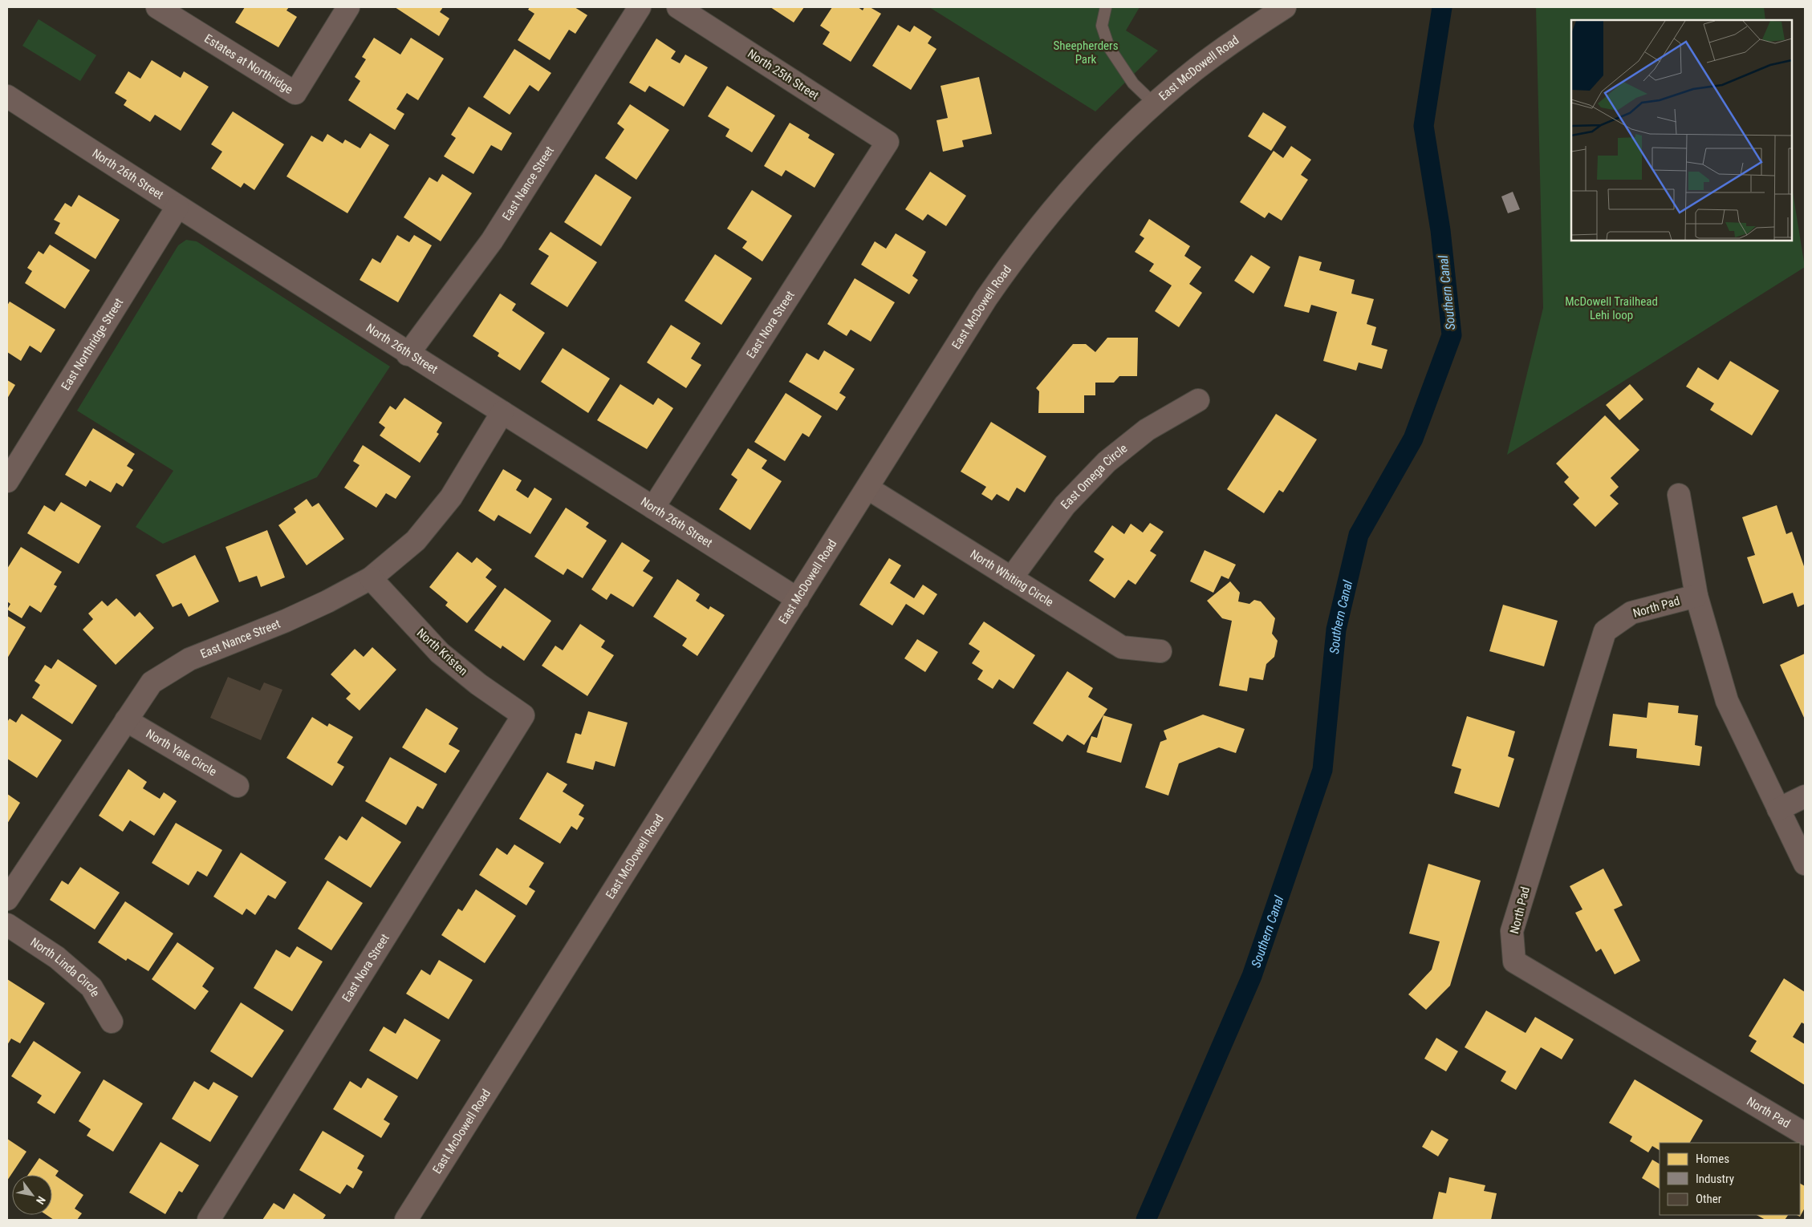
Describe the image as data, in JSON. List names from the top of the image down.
{
  "streets": {
    "main road": ["East McDowell Road"],
    "street": [
      "Estates at Northridge",
      "North 25th Street",
      "North 26th Street",
      "East Nance Street",
      "East Nora Street",
      "East Northridge Street",
      "East Omega Circle",
      "North Whiting Circle",
      "North Pad",
      "North Kristen",
      "North Yale Circle",
      "North Linda Circle"
    ]
  },
  "crossings": [
    ["East McDowell Road", "North 26th Street"],
    ["East McDowell Road", "North Whiting Circle"],
    ["North 25th Street", "East Nora Street"],
    ["North 26th Street", "East Nance Street"],
    ["North 26th Street", "East Nora Street"],
    ["North 26th Street", "East Northridge Street"],
    ["East Nance Street", "North Kristen"],
    ["East Nance Street", "North Yale Circle"],
    ["East Nora Street", "North Kristen"],
    ["East Omega Circle", "North Whiting Circle"]
  ],
  "water": ["Southern Canal"],
  "parks": ["Sheepherders Park", "McDowell Trailhead Lehi loop"],
  "legend": ["Homes", "Industry", "Other"],
  "north": "bottom right"
}
